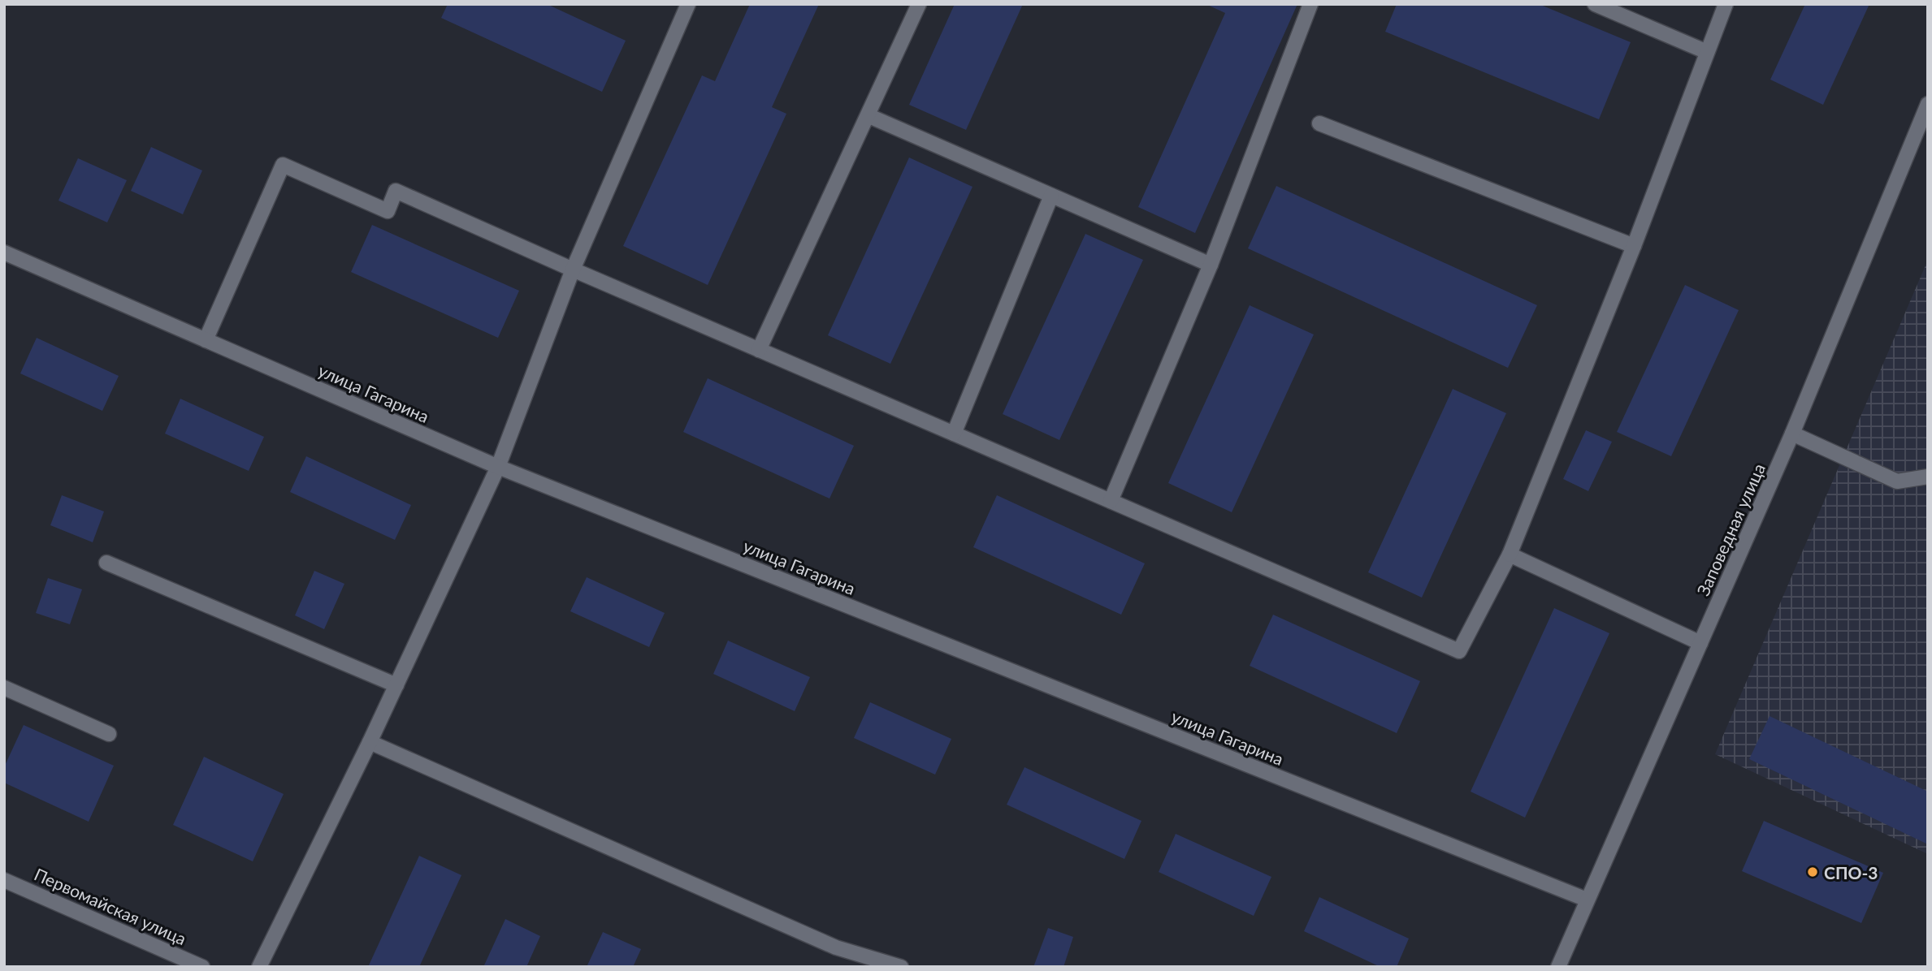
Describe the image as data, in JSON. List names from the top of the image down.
{
  "streets": {
    "street": ["улица Гагарина", "Заповедная улица", "Первомайская улица"]
  },
  "crossings": [
    ["улица Гагарина", "Заповедная улица"]
  ],
  "places": ["СПО-3"]
}
